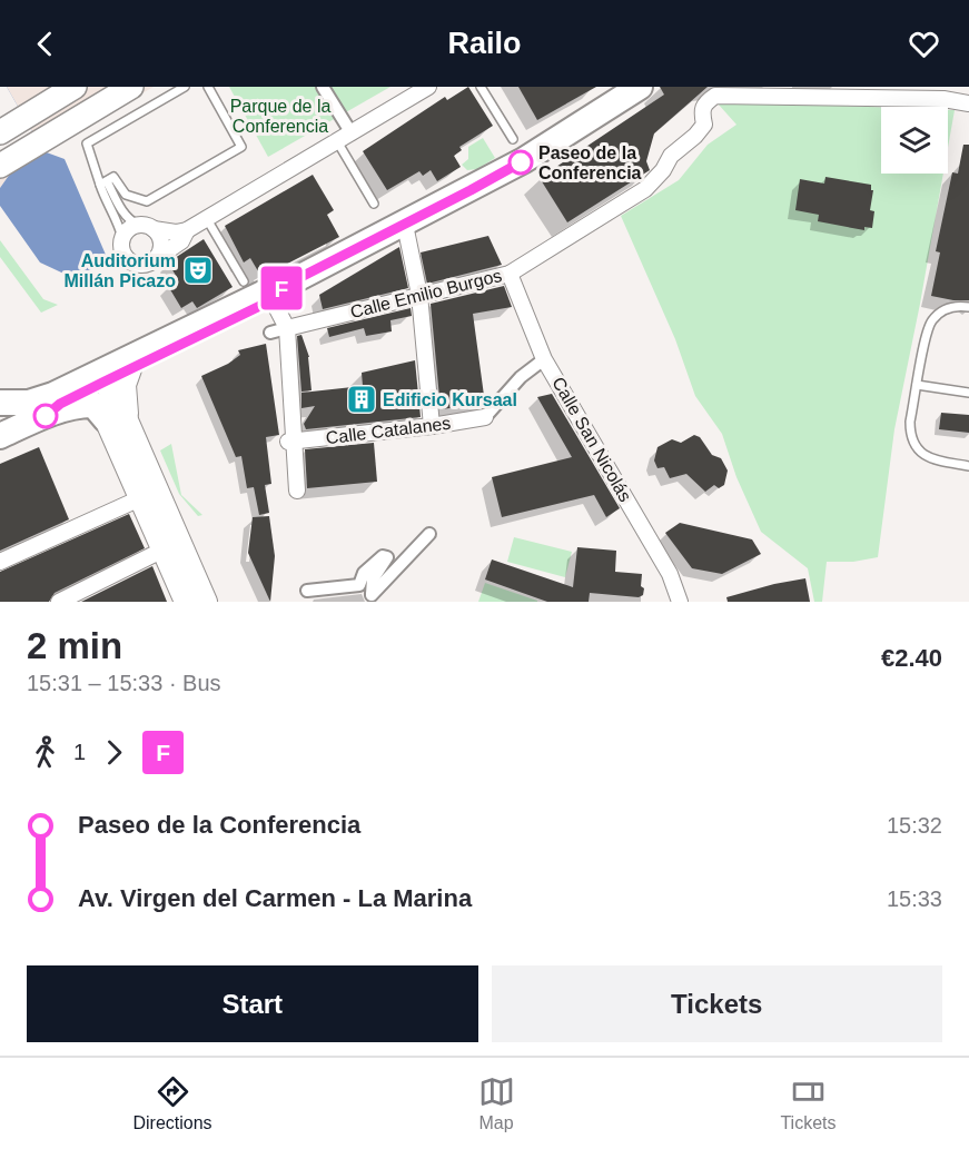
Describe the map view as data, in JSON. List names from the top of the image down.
{
  "streets": {
    "street": ["Calle Emilio Burgos", "Calle Catalanes", "Calle San Nicolás"]
  },
  "crossings": [
    ["Calle Emilio Burgos", "Calle San Nicolás"],
    ["Calle Catalanes", "Calle San Nicolás"]
  ],
  "parks": ["Parque de la Conferencia"],
  "places": {
    "other": ["Paseo de la Conferencia"],
    "theatre": ["Auditorium Millán Picazo"],
    "building": ["Edificio Kursaal"]
  },
  "lines": ["bus line F"],
  "page": {
    "header": "Railo",
    "on_map": "F",
    "heading": ["2 min", "15:31 – 15:33 · Bus", "€2.40"],
    "legs": ["1", "F"],
    "list": [
      {
        "name": "Paseo de la Conferencia",
        "value": "15:32"
      },
      {
        "name": "Av. Virgen del Carmen - La Marina",
        "value": "15:33"
      }
    ],
    "buttons": ["Start", "Tickets"],
    "tabs": ["Directions", "Map", "Tickets"]
  }
}
